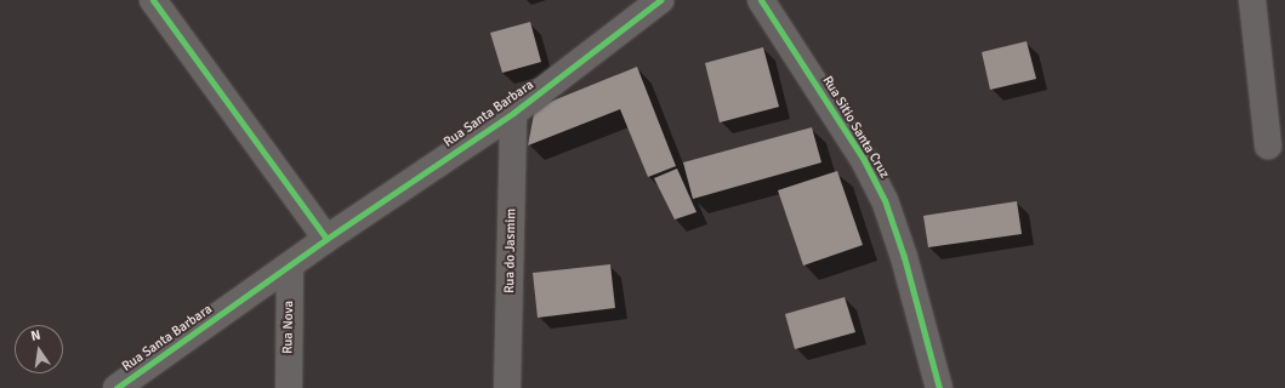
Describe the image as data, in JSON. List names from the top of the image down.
{
  "streets": {
    "street": [
      "Rua Santa Barbara",
      "Rua Sitio Santa Cruz",
      "Rua do Jasmim",
      "Rua Nova"
    ]
  },
  "crossings": [
    ["Rua Santa Barbara", "Rua do Jasmim"],
    ["Rua Santa Barbara", "Rua Nova"]
  ],
  "north": "top"
}
